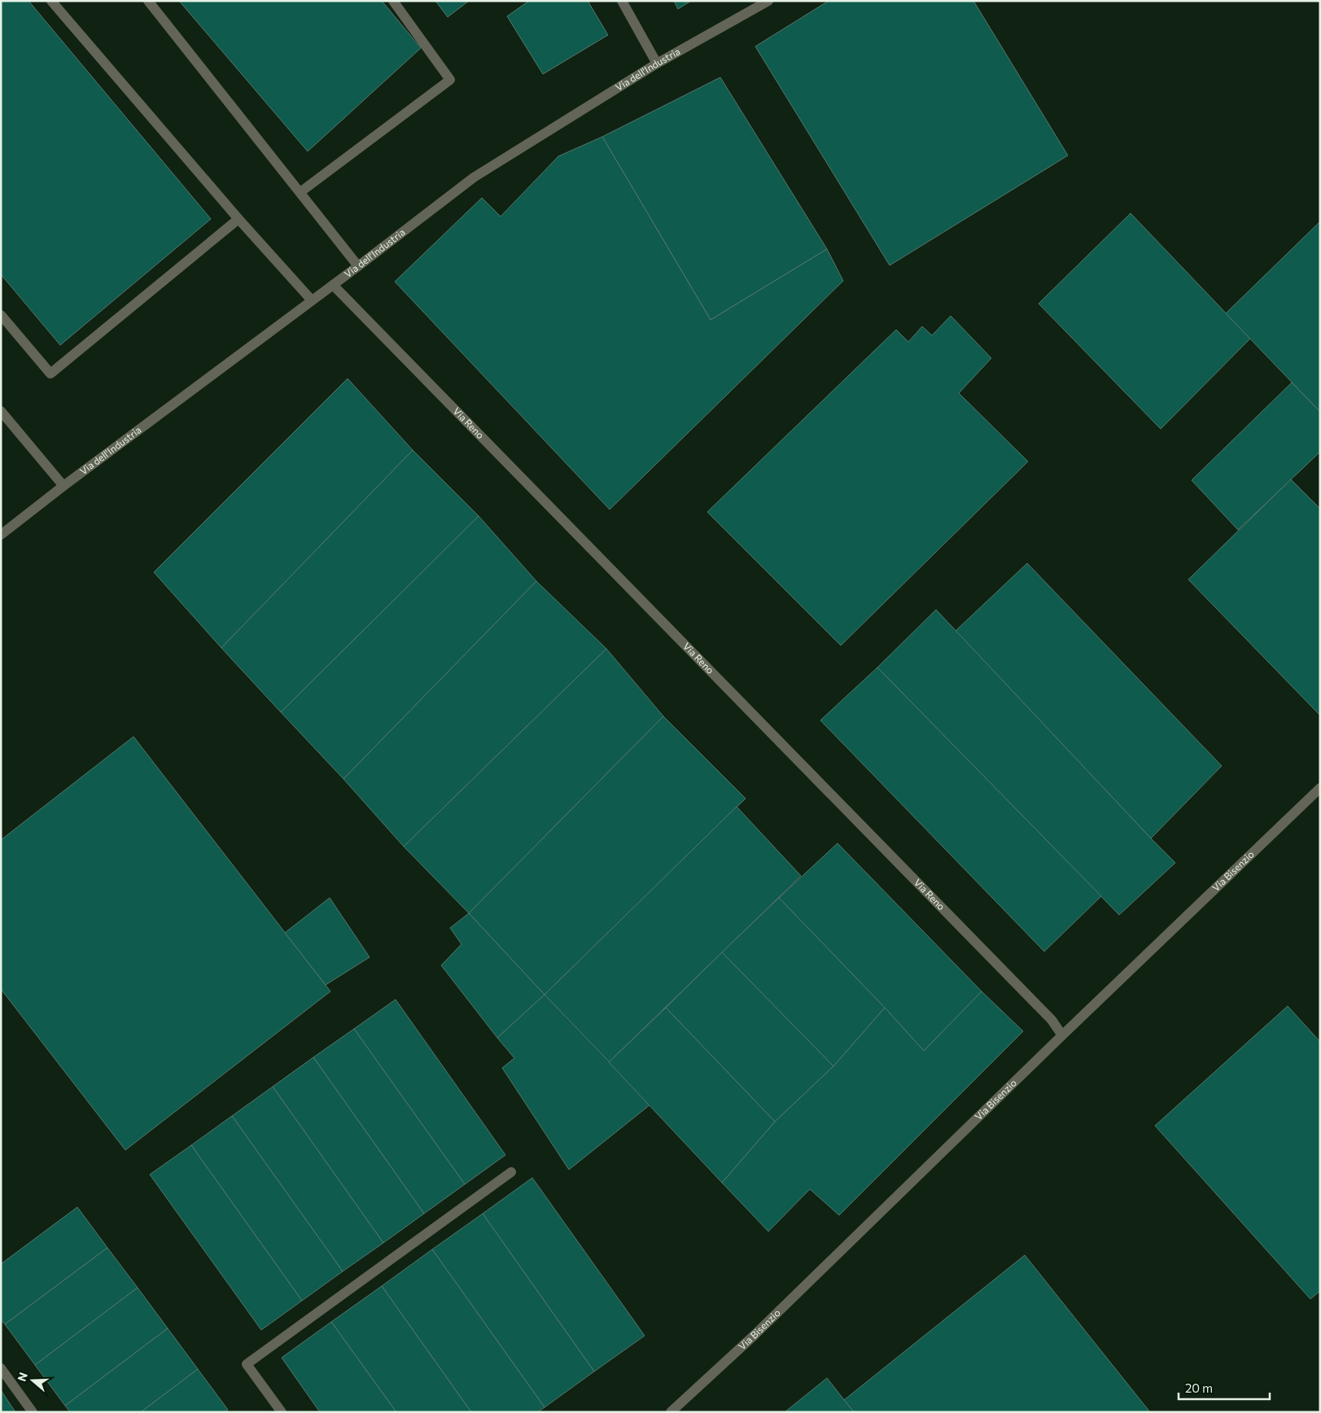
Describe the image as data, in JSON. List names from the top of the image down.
{
  "streets": {
    "street": ["Via dell'Industria", "Via Reno", "Via Bisenzio"]
  },
  "crossings": [
    ["Via dell'Industria", "Via Reno"],
    ["Via Reno", "Via Bisenzio"]
  ],
  "scale_bar": "20 m",
  "north": "left"
}
